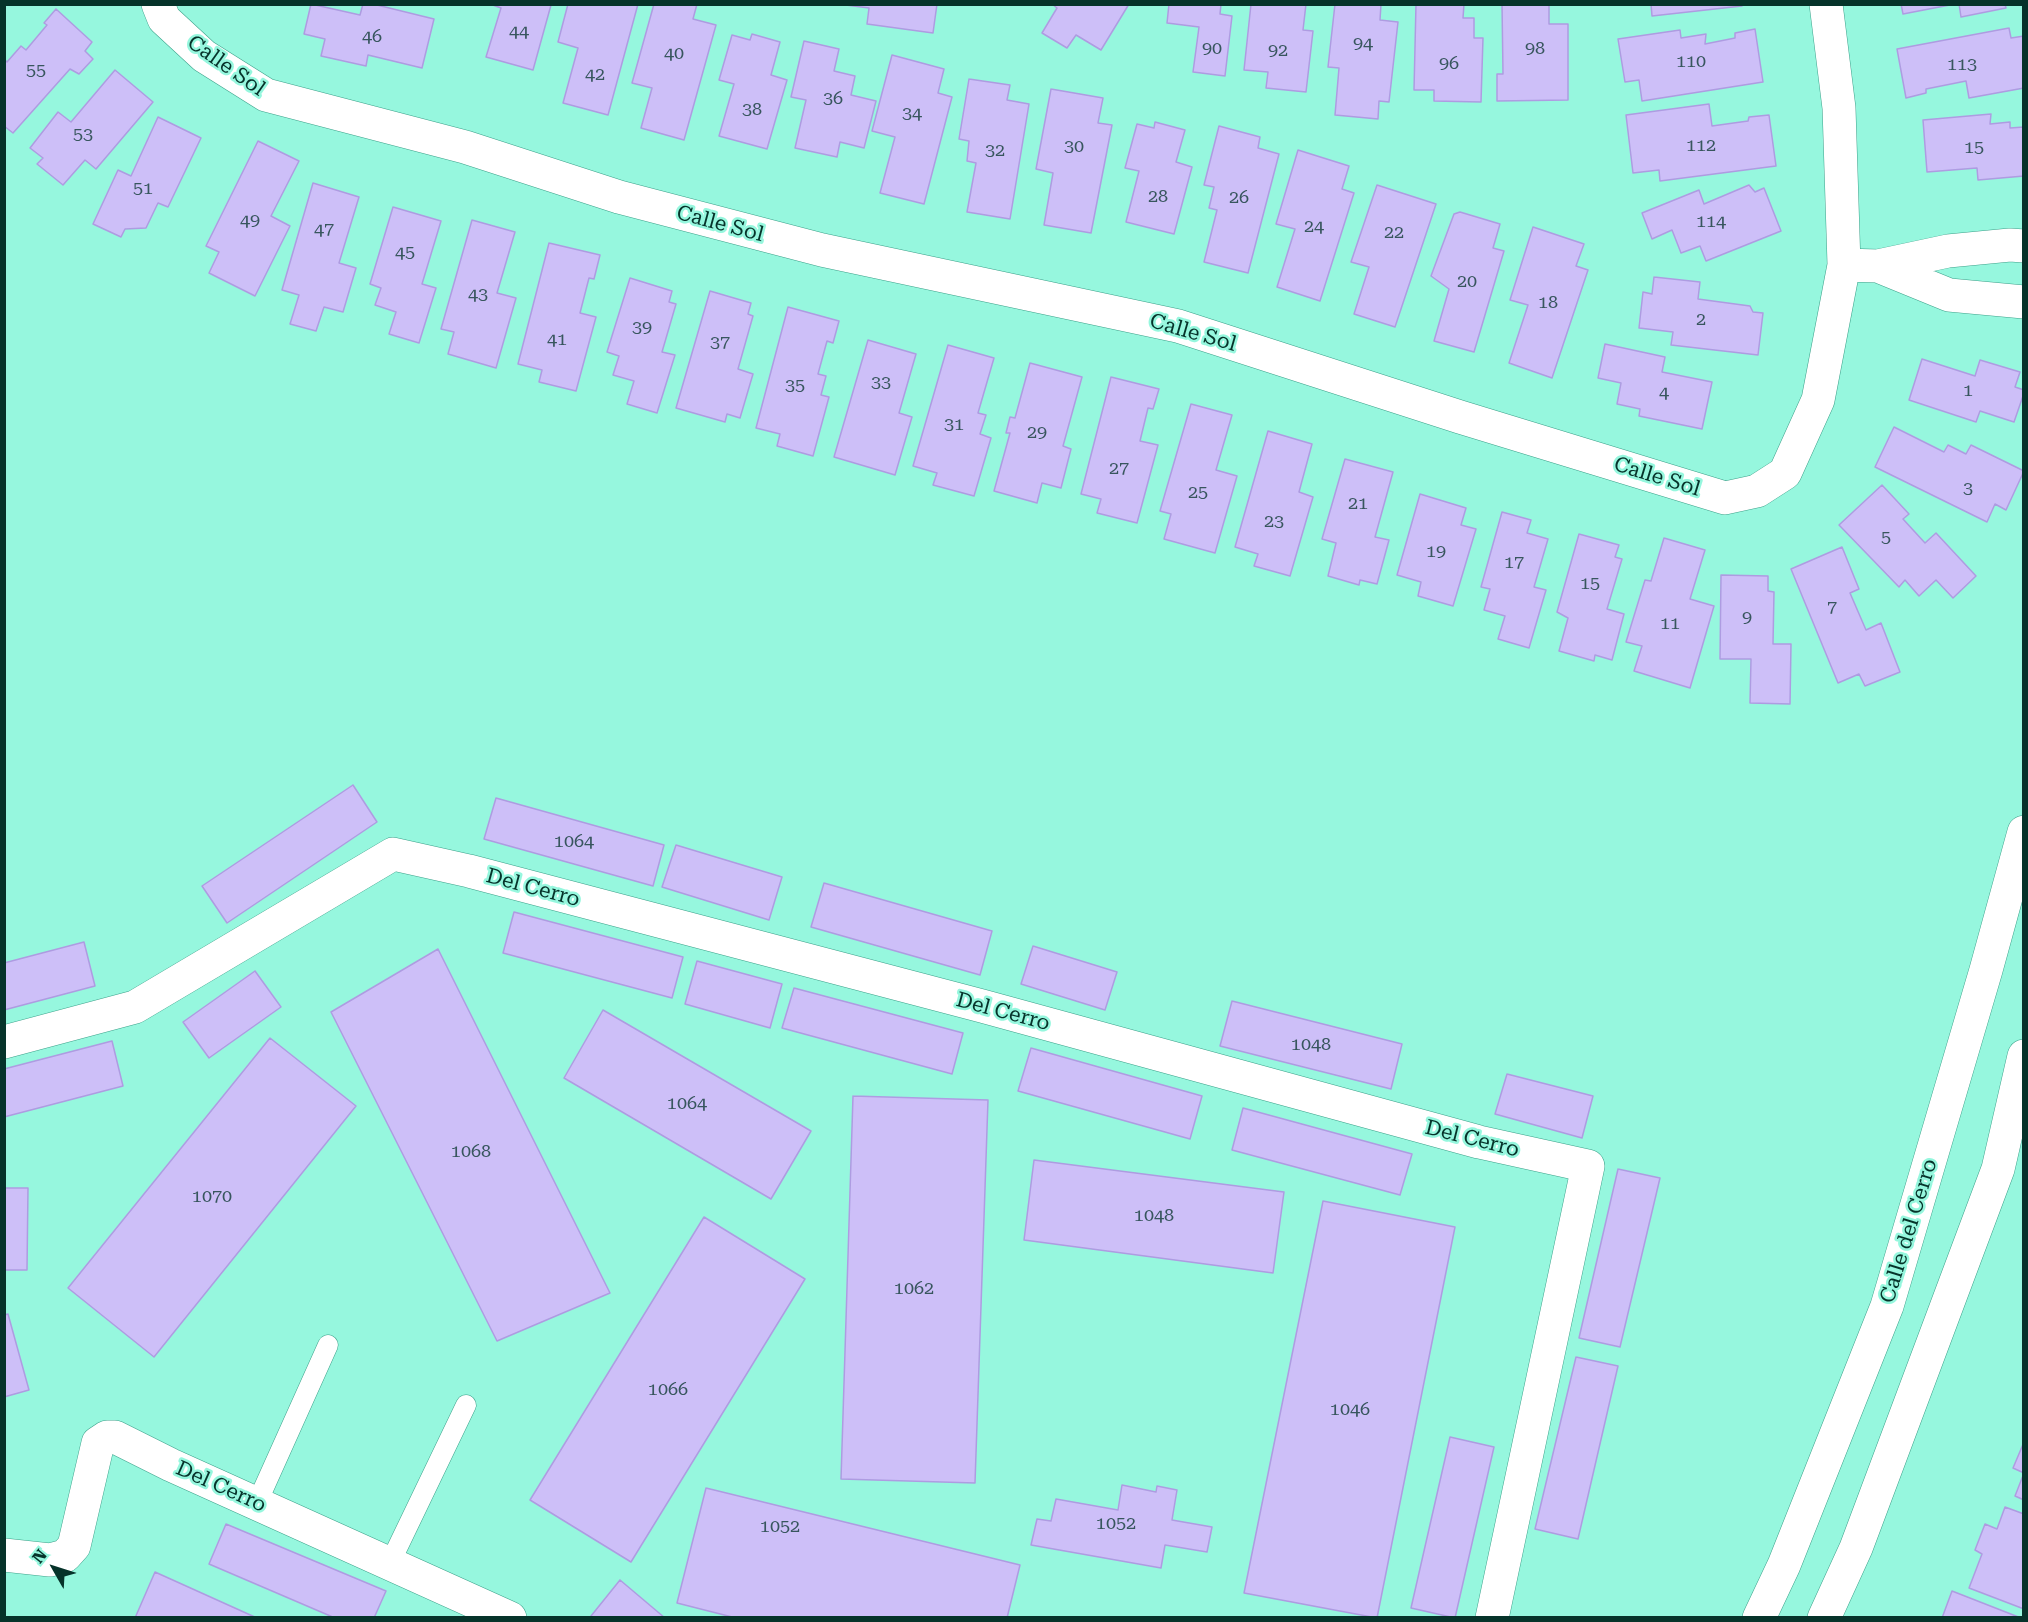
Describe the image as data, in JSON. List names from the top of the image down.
{
  "streets": {
    "street": ["Calle Sol", "Del Cerro", "Calle del Cerro"]
  },
  "house_numbers": [
    "44",
    "46",
    "94",
    "90",
    "98",
    "92",
    "40",
    "110",
    "96",
    "113",
    "55",
    "42",
    "36",
    "38",
    "34",
    "53",
    "112",
    "30",
    "15",
    "32",
    "51",
    "28",
    "26",
    "49",
    "114",
    "24",
    "47",
    "22",
    "45",
    "20",
    "43",
    "18",
    "2",
    "39",
    "41",
    "37",
    "33",
    "35",
    "1",
    "4",
    "31",
    "29",
    "27",
    "3",
    "25",
    "21",
    "23",
    "5",
    "19",
    "17",
    "15",
    "7",
    "9",
    "11",
    "1064",
    "1048",
    "1064",
    "1068",
    "1070",
    "1048",
    "1062",
    "1066",
    "1046",
    "1052",
    "1052"
  ],
  "north": "top left"
}
